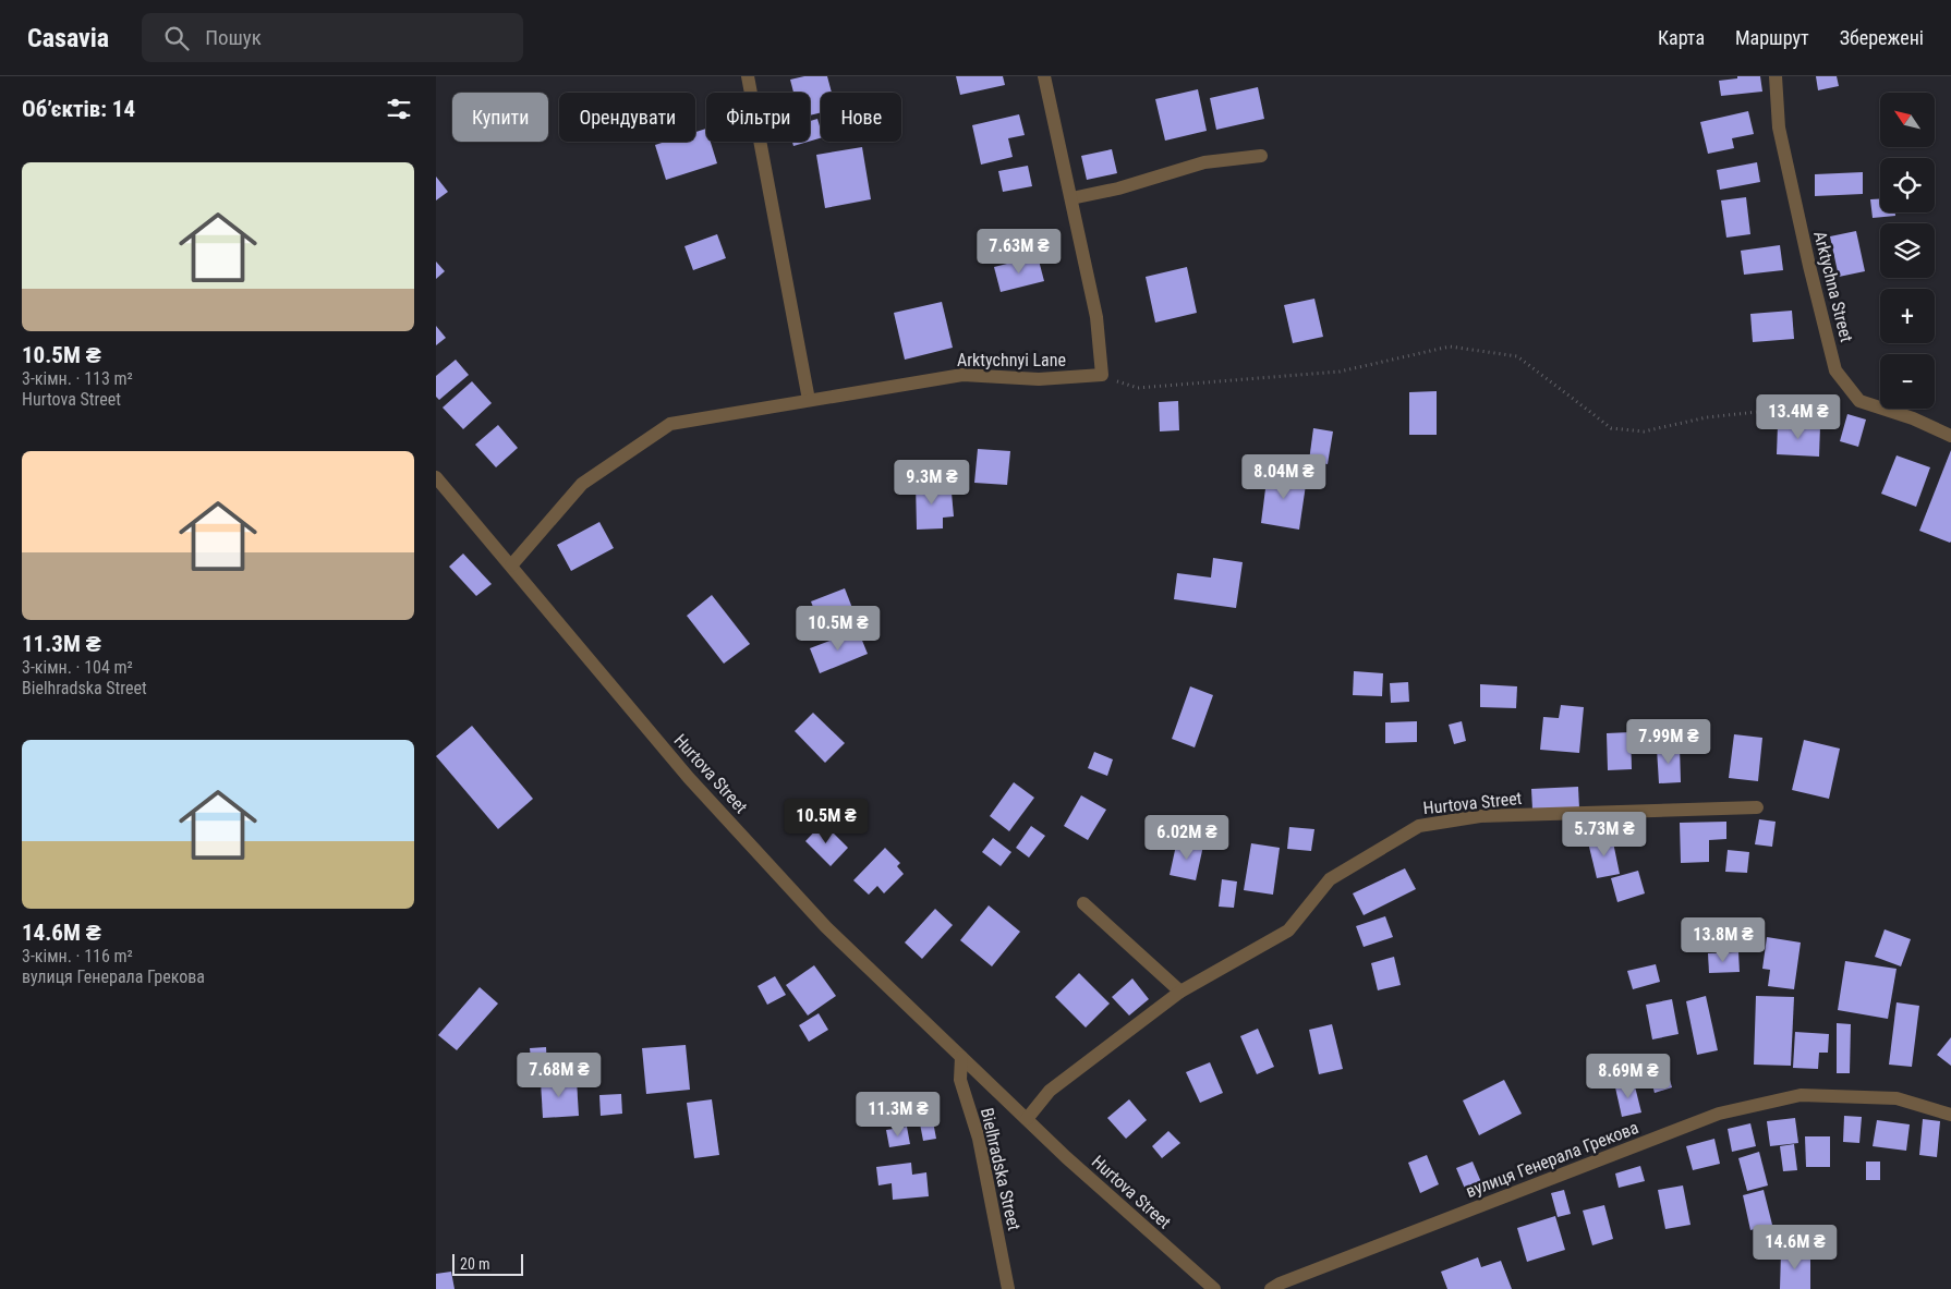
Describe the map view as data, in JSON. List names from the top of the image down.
{
  "streets": {
    "street": [
      "Arktychna Street",
      "Arktychnyi Lane",
      "Hurtova Street",
      "вулиця Генерала Грекова",
      "Bielhradska Street"
    ]
  },
  "crossings": [
    ["Arktychnyi Lane", "Hurtova Street"],
    ["Hurtova Street", "Bielhradska Street"]
  ],
  "scale_bar": "20 m",
  "north": "top left",
  "page": {
    "header": "Casavia",
    "search": "Пошук",
    "nav": ["Карта", "Маршрут", "Збережені"],
    "heading": "Об’єктів: 14",
    "map_buttons": ["+", "−"],
    "chip": [
      "Купити",
      "Орендувати",
      "Фільтри",
      "Нове"
    ],
    "list": [
      {
        "name": "10.5M ₴",
        "note": "3-кімн. · 113 m² · Hurtova Street"
      },
      {
        "name": "11.3M ₴",
        "note": "3-кімн. · 104 m² · Bielhradska Street"
      },
      {
        "name": "14.6M ₴",
        "note": "3-кімн. · 116 m² · вулиця Генерала Грекова"
      }
    ],
    "price": [
      "7.63M ₴",
      "13.4M ₴",
      "8.04M ₴",
      "9.3M ₴",
      "10.5M ₴",
      "7.99M ₴",
      "10.5M ₴",
      "5.73M ₴",
      "6.02M ₴",
      "13.8M ₴",
      "7.68M ₴",
      "8.69M ₴",
      "11.3M ₴",
      "14.6M ₴"
    ],
    "scale": "20 m"
  }
}
